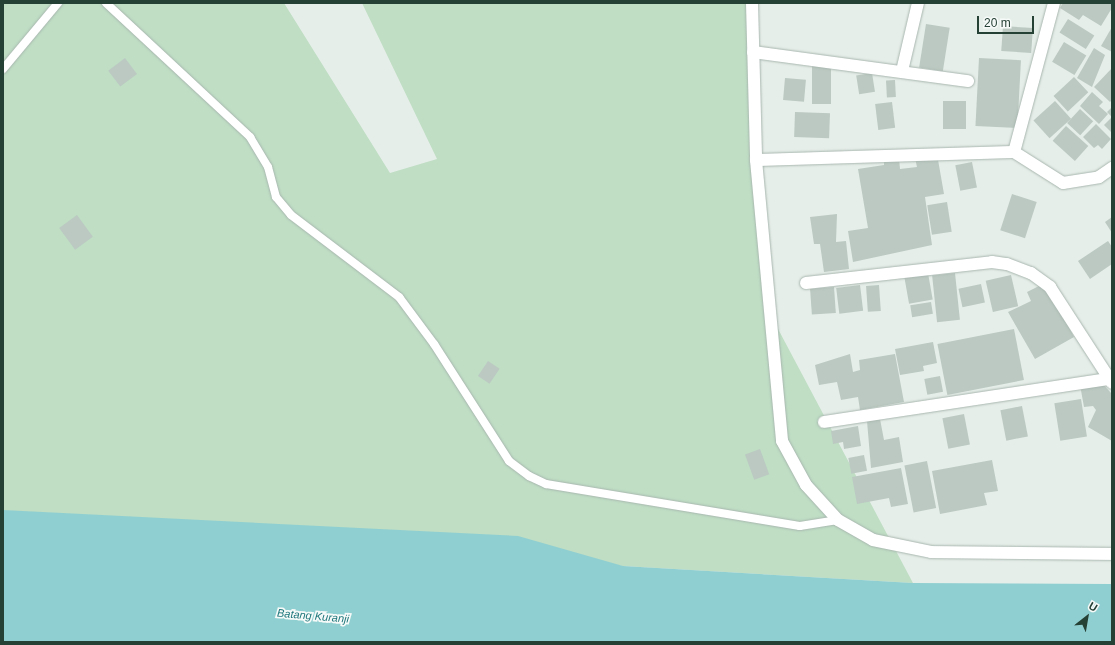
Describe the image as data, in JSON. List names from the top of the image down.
{
  "water": ["Batang Kuranji"],
  "scale_bar": "20 m",
  "north": "top right"
}
